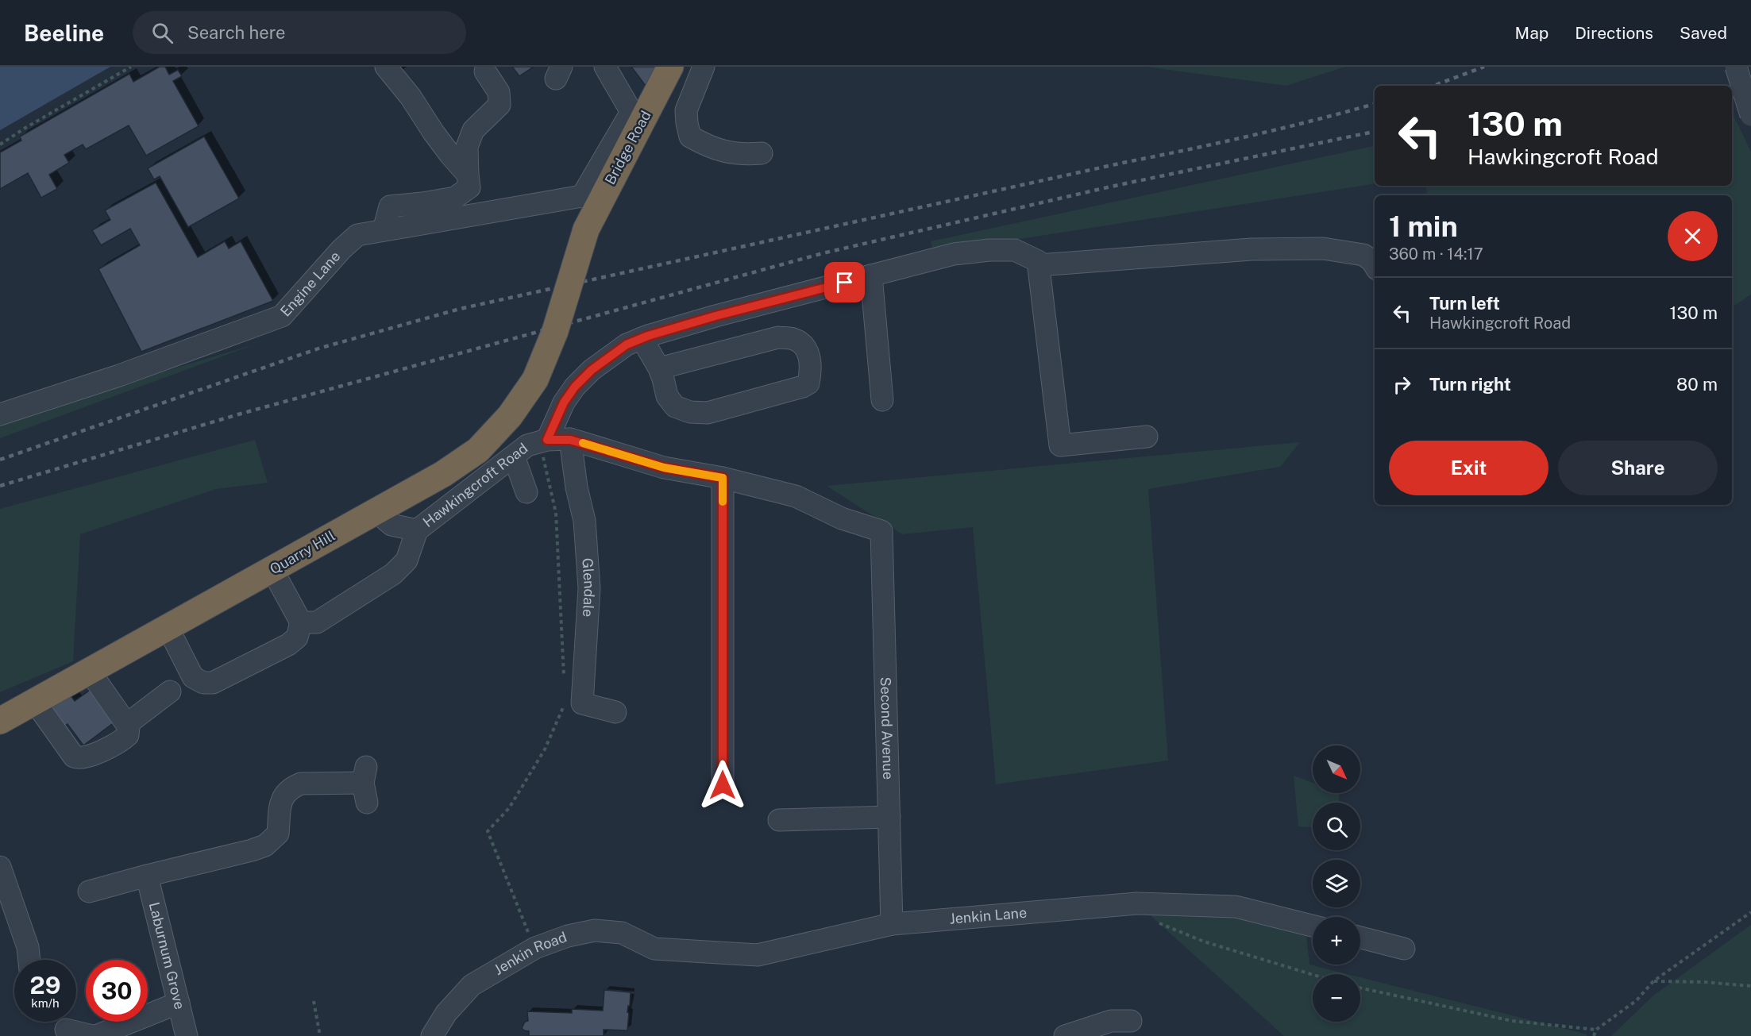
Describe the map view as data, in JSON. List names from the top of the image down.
{
  "streets": {
    "highway": ["Bridge Road", "Quarry Hill"],
    "street": [
      "Engine Lane",
      "Hawkingcroft Road",
      "Glendale",
      "Second Avenue",
      "Jenkin Lane",
      "Jenkin Road",
      "Laburnum Grove"
    ]
  },
  "crossings": [
    ["Bridge Road", "Engine Lane"],
    ["Bridge Road", "Quarry Hill"],
    ["Hawkingcroft Road", "Quarry Hill"],
    ["Hawkingcroft Road", "Glendale"],
    ["Hawkingcroft Road", "Second Avenue"],
    ["Second Avenue", "Jenkin Lane"],
    ["Jenkin Lane", "Jenkin Road"]
  ],
  "north": "bottom right",
  "page": {
    "header": "Beeline",
    "search": "Search here",
    "nav": ["Map", "Directions", "Saved"],
    "turn": ["130 m", "Hawkingcroft Road"],
    "heading": ["1 min", "360 m · 14:17"],
    "list": [
      {
        "name": "Turn left",
        "note": "Hawkingcroft Road",
        "value": "130 m"
      },
      {
        "name": "Turn right",
        "value": "80 m"
      }
    ],
    "buttons": ["Exit", "Share"],
    "map_buttons": ["+", "−"],
    "speed": "29 km/h",
    "limit": "30"
  }
}
